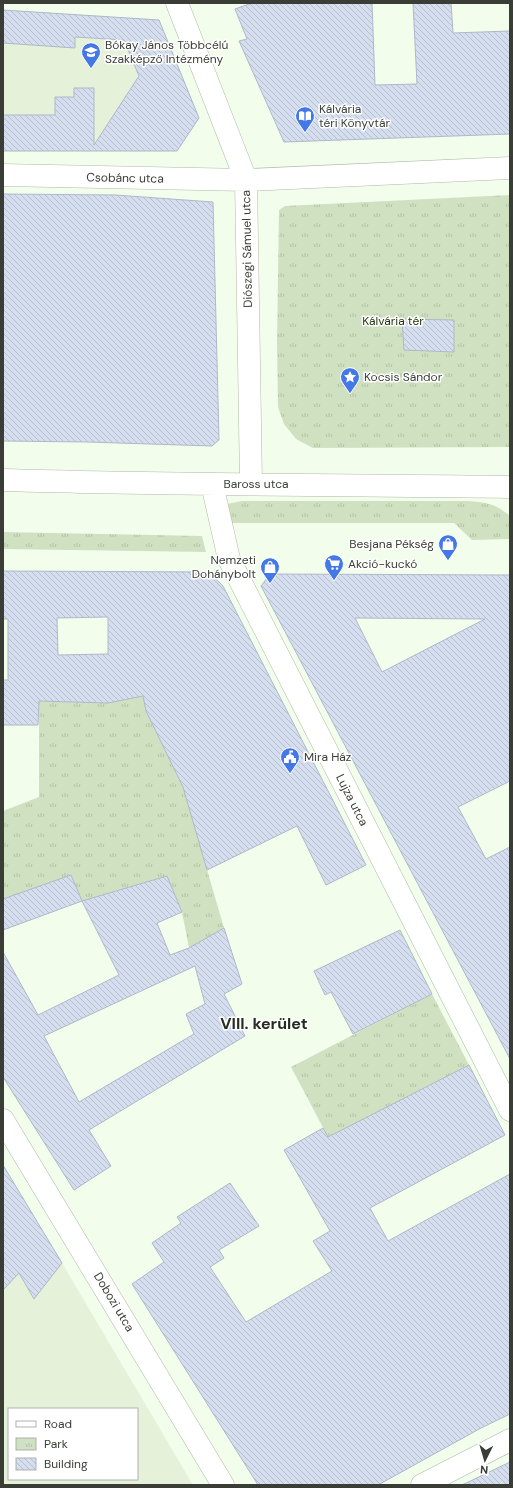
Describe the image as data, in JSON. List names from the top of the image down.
{
  "streets": {
    "street": [
      "Csobánc utca",
      "Diószegi Sámuel utca",
      "Baross utca",
      "Lujza utca",
      "Dobozi utca"
    ]
  },
  "crossings": [
    ["Csobánc utca", "Diószegi Sámuel utca"],
    ["Diószegi Sámuel utca", "Baross utca"],
    ["Baross utca", "Lujza utca"]
  ],
  "districts": ["VIII. kerület"],
  "parks": ["Kálvária tér"],
  "places": {
    "school or university": ["Bókay János Többcélú Szakképző Intézmény"],
    "library": ["Kálvária téri Könyvtár"],
    "place": ["Kocsis Sándor"],
    "shop": ["Besjana Pékség", "Nemzeti Dohánybolt"],
    "supermarket": ["Akció-kuckó"],
    "public building": ["Mira Ház"]
  },
  "legend": ["Road", "Park", "Building"],
  "north": "bottom"
}
